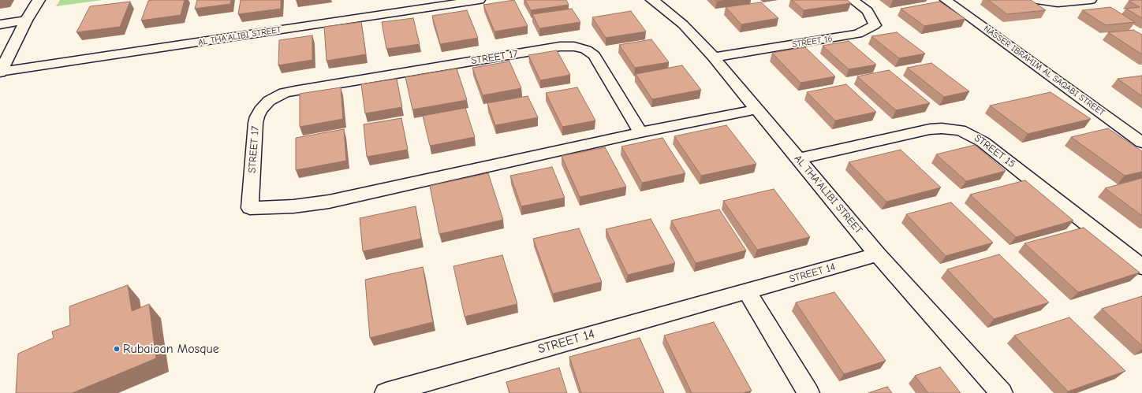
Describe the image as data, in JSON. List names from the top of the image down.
{
  "streets": {
    "street": [
      "AL THA'ALIBI STREET",
      "STREET 16",
      "STREET 17",
      "NASSER IBRAHIM AL SAQABI STREET",
      "STREET 15",
      "STREET 14"
    ]
  },
  "crossings": [
    ["AL THA'ALIBI STREET", "STREET 16"],
    ["AL THA'ALIBI STREET", "STREET 17"],
    ["AL THA'ALIBI STREET", "STREET 15"],
    ["AL THA'ALIBI STREET", "STREET 14"]
  ],
  "places": ["Rubaiaan Mosque"]
}
